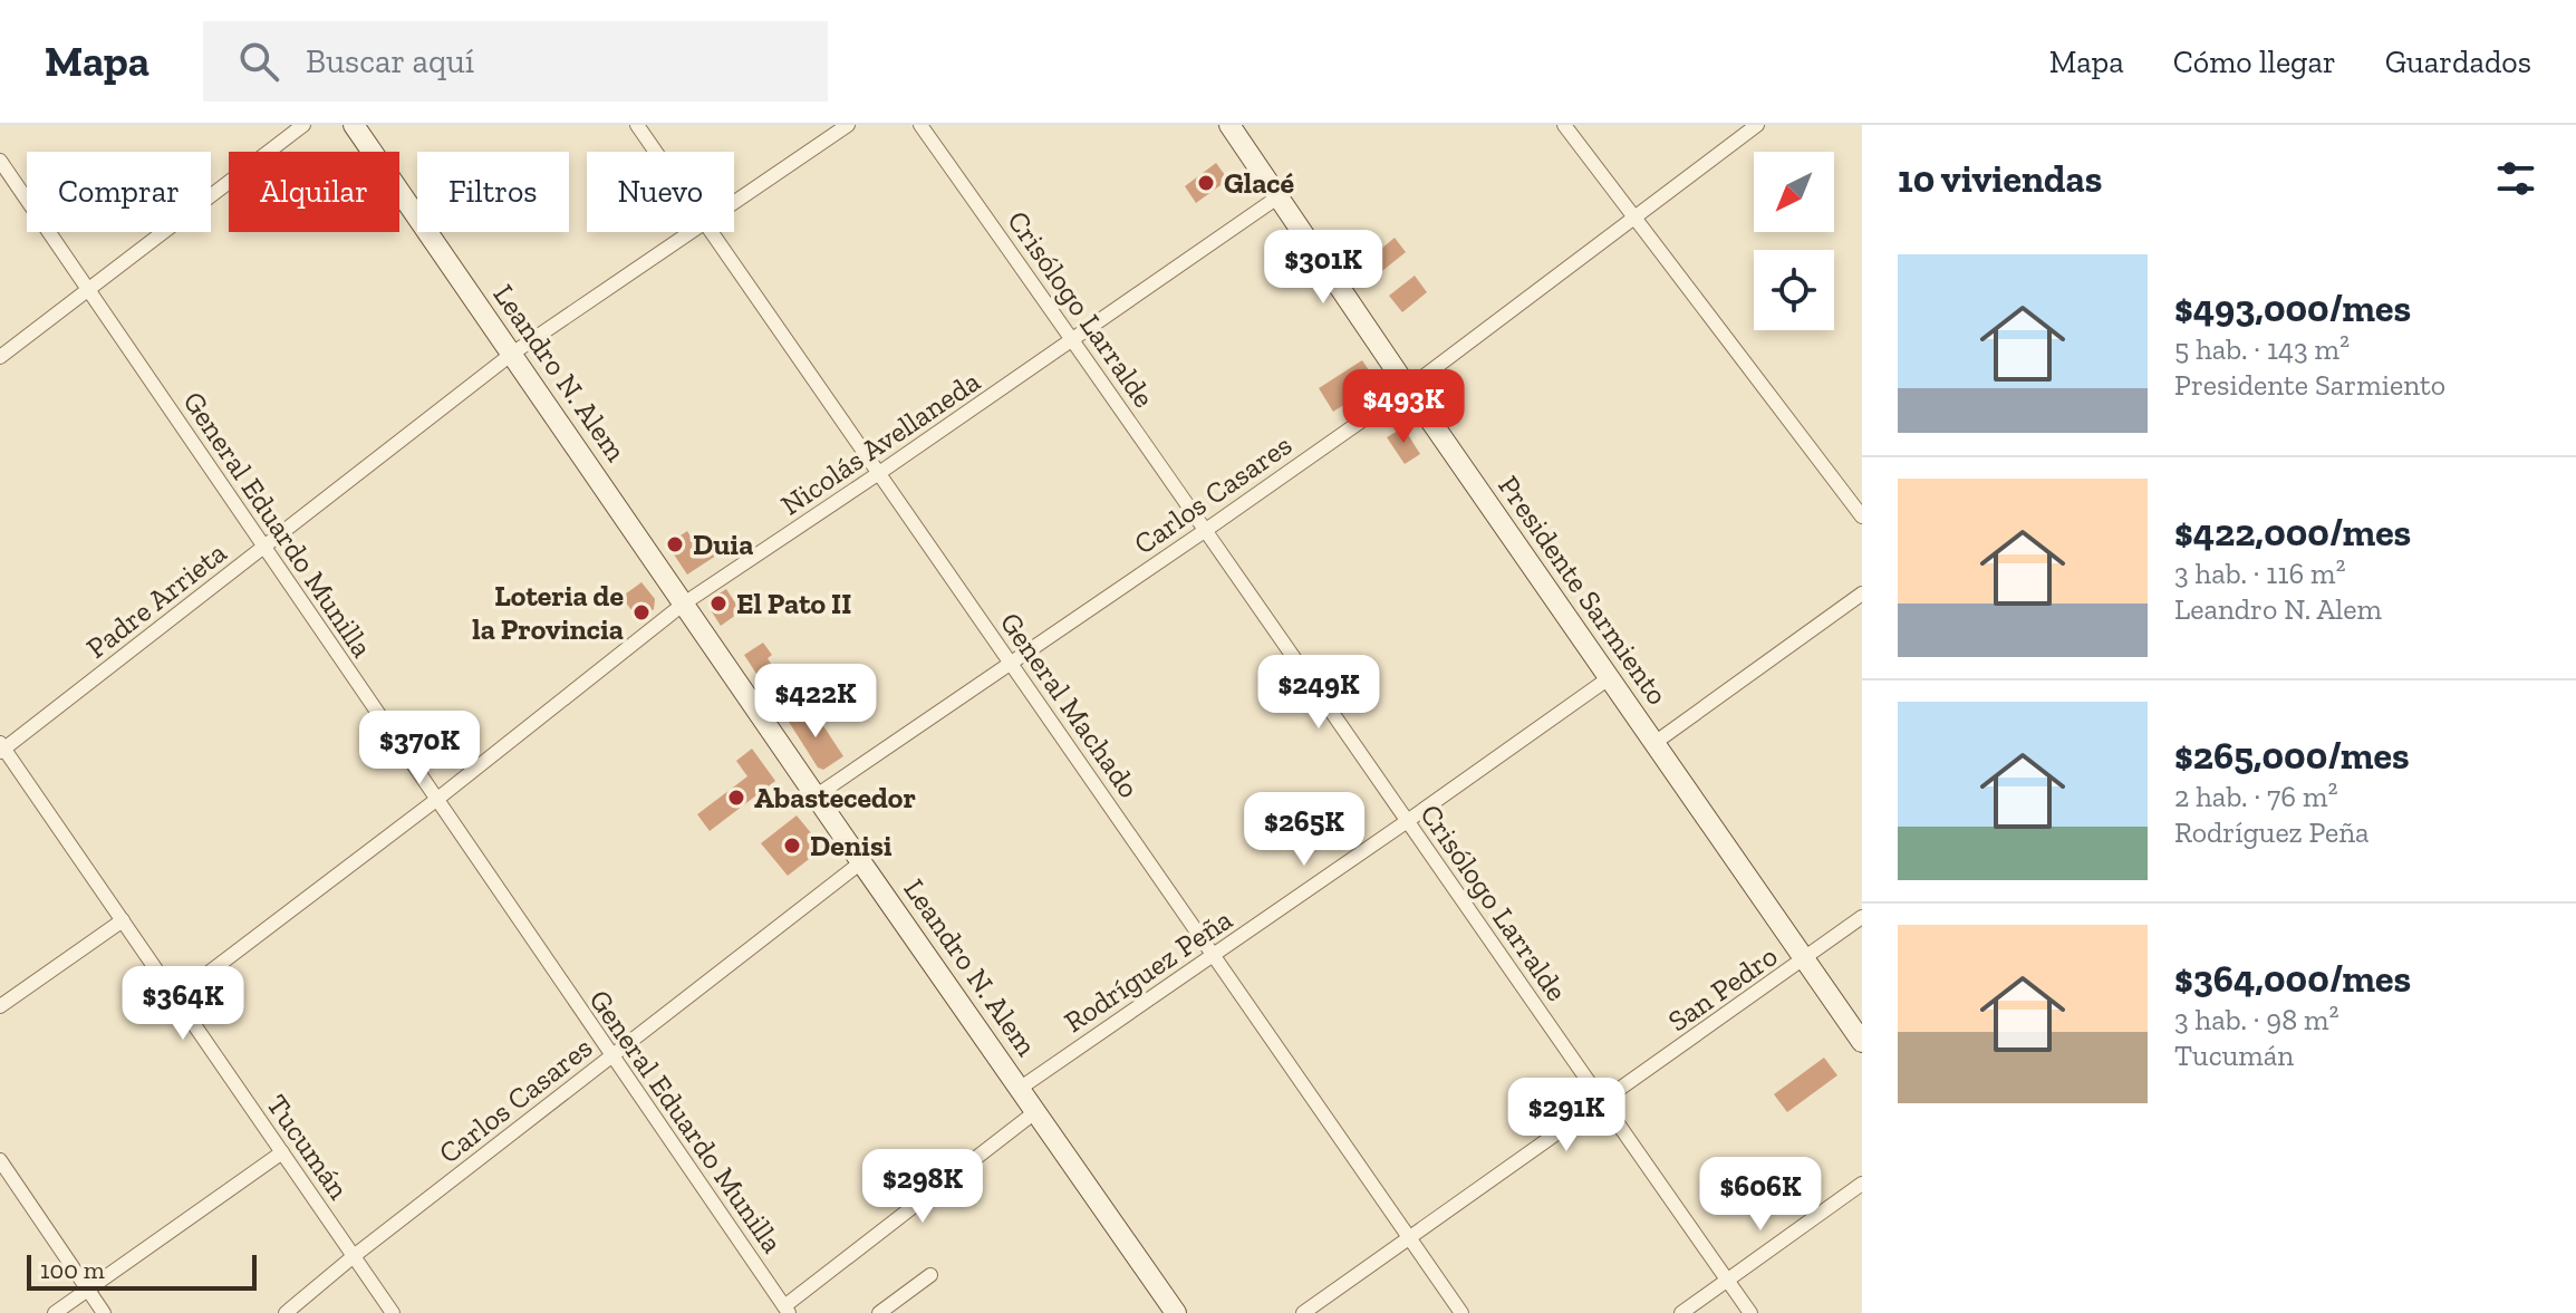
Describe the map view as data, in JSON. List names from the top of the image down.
{
  "streets": {
    "street": [
      "Crisólogo Larralde",
      "Leandro N. Alem",
      "Nicolás Avellaneda",
      "Carlos Casares",
      "General Eduardo Munilla",
      "Presidente Sarmiento",
      "Padre Arrieta",
      "General Machado",
      "Rodríguez Peña",
      "San Pedro",
      "Tucumán"
    ]
  },
  "crossings": [
    ["Crisólogo Larralde", "Nicolás Avellaneda"],
    ["Crisólogo Larralde", "Carlos Casares"],
    ["Crisólogo Larralde", "Rodríguez Peña"],
    ["Crisólogo Larralde", "San Pedro"],
    ["Leandro N. Alem", "Nicolás Avellaneda"],
    ["Leandro N. Alem", "Carlos Casares"],
    ["Leandro N. Alem", "Padre Arrieta"],
    ["Leandro N. Alem", "Rodríguez Peña"],
    ["Nicolás Avellaneda", "General Eduardo Munilla"],
    ["Nicolás Avellaneda", "Presidente Sarmiento"],
    ["Nicolás Avellaneda", "General Machado"],
    ["Nicolás Avellaneda", "Tucumán"],
    ["Carlos Casares", "General Eduardo Munilla"],
    ["Carlos Casares", "Presidente Sarmiento"],
    ["Carlos Casares", "General Machado"],
    ["Carlos Casares", "Tucumán"],
    ["General Eduardo Munilla", "Padre Arrieta"],
    ["Presidente Sarmiento", "Rodríguez Peña"],
    ["Presidente Sarmiento", "San Pedro"],
    ["Padre Arrieta", "Tucumán"],
    ["General Machado", "Rodríguez Peña"],
    ["General Machado", "San Pedro"]
  ],
  "places": [
    "Glacé",
    "Duia",
    "El Pato II",
    "Loteria de la Provincia",
    "Abastecedor",
    "Denisi"
  ],
  "scale_bar": "100 m",
  "north": "bottom left",
  "page": {
    "header": "Mapa",
    "search": "Buscar aquí",
    "nav": ["Mapa", "Cómo llegar", "Guardados"],
    "heading": "10 viviendas",
    "chip": [
      "Comprar",
      "Alquilar",
      "Filtros",
      "Nuevo"
    ],
    "price": [
      "$301K",
      "$493K",
      "$249K",
      "$422K",
      "$370K",
      "$265K",
      "$364K",
      "$291K",
      "$298K",
      "$606K"
    ],
    "list": [
      {
        "name": "$493,000/mes",
        "note": "5 hab. · 143 m² · Presidente Sarmiento"
      },
      {
        "name": "$422,000/mes",
        "note": "3 hab. · 116 m² · Leandro N. Alem"
      },
      {
        "name": "$265,000/mes",
        "note": "2 hab. · 76 m² · Rodríguez Peña"
      },
      {
        "name": "$364,000/mes",
        "note": "3 hab. · 98 m² · Tucumán"
      }
    ],
    "scale": "100 m"
  }
}
